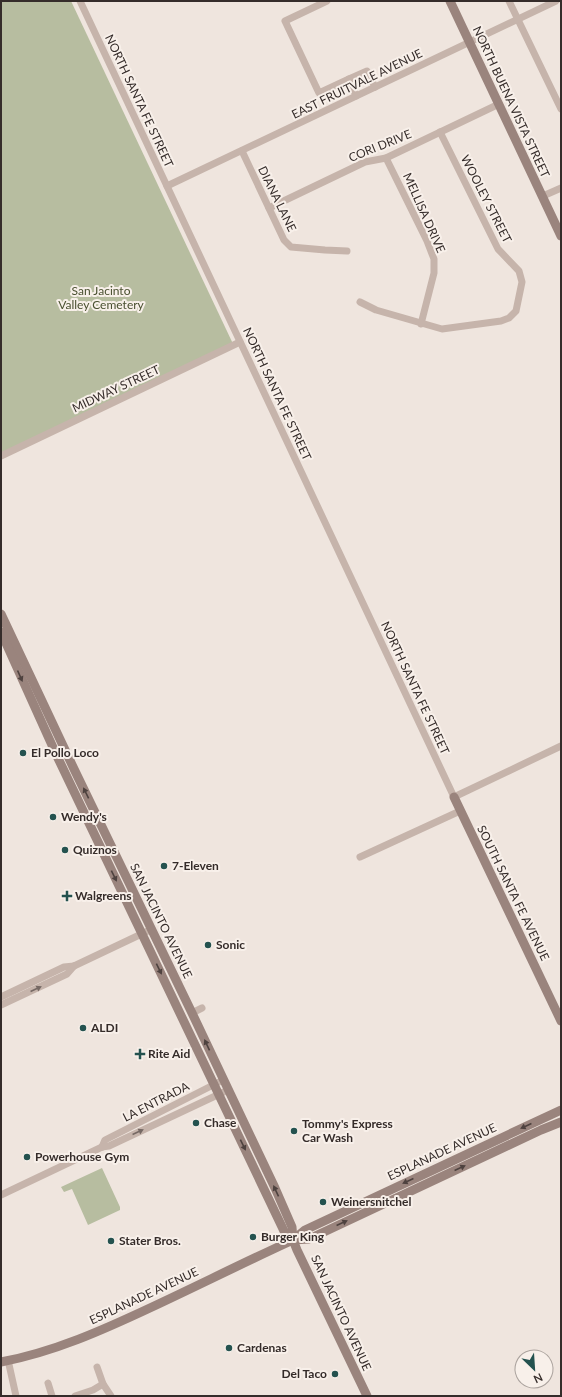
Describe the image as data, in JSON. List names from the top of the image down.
{
  "streets": {
    "main road": [
      "NORTH BUENA VISTA STREET",
      "SOUTH SANTA FE AVENUE",
      "SAN JACINTO AVENUE",
      "ESPLANADE AVENUE"
    ],
    "street": [
      "EAST FRUITVALE AVENUE",
      "NORTH SANTA FE STREET",
      "CORI DRIVE",
      "DIANA LANE",
      "WOOLEY STREET",
      "MELLISA DRIVE",
      "MIDWAY STREET",
      "LA ENTRADA"
    ]
  },
  "crossings": [
    ["EAST FRUITVALE AVENUE", "NORTH SANTA FE STREET"],
    ["EAST FRUITVALE AVENUE", "NORTH BUENA VISTA STREET"],
    ["EAST FRUITVALE AVENUE", "DIANA LANE"],
    ["NORTH SANTA FE STREET", "MIDWAY STREET"],
    ["NORTH SANTA FE STREET", "SOUTH SANTA FE AVENUE"],
    ["NORTH BUENA VISTA STREET", "CORI DRIVE"],
    ["CORI DRIVE", "DIANA LANE"],
    ["CORI DRIVE", "WOOLEY STREET"],
    ["CORI DRIVE", "MELLISA DRIVE"],
    ["WOOLEY STREET", "MELLISA DRIVE"],
    ["SAN JACINTO AVENUE", "LA ENTRADA"],
    ["SAN JACINTO AVENUE", "ESPLANADE AVENUE"]
  ],
  "parks": ["San Jacinto Valley Cemetery"],
  "places": {
    "other": [
      "El Pollo Loco",
      "Wendy's",
      "Quiznos",
      "7-Eleven",
      "Sonic",
      "ALDI",
      "Chase",
      "Tommy's Express Car Wash",
      "Powerhouse Gym",
      "Weinersnitchel",
      "Burger King",
      "Stater Bros.",
      "Cardenas",
      "Del Taco"
    ],
    "health": ["Walgreens", "Rite Aid"]
  },
  "north": "bottom right"
}
